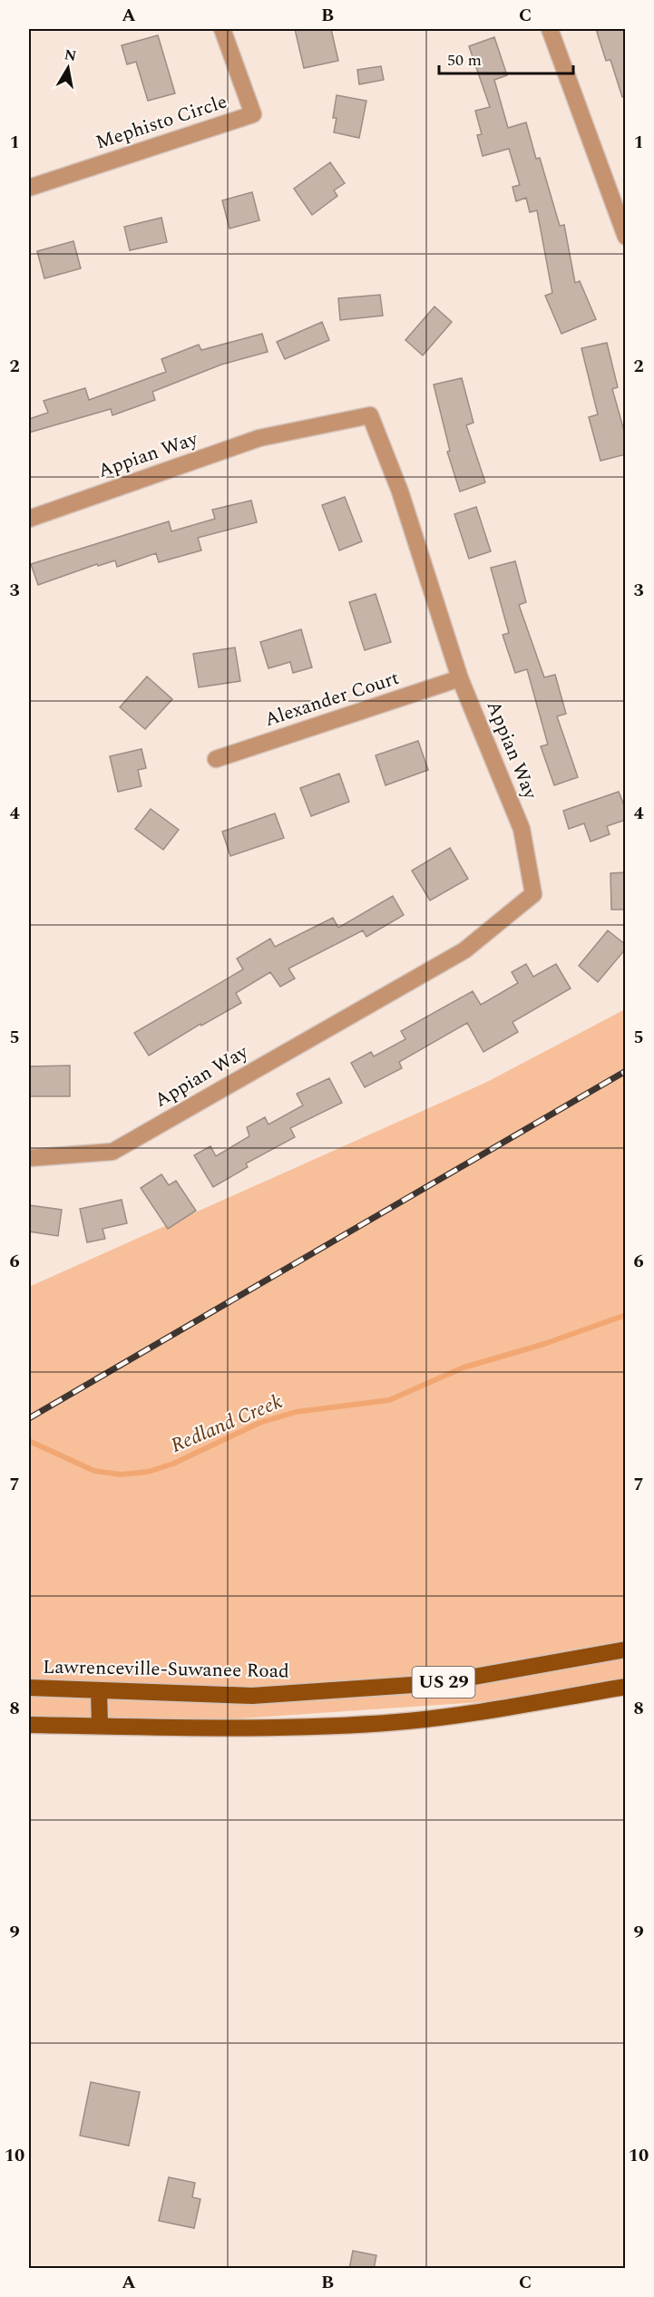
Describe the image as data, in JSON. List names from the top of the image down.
{
  "streets": {
    "main road": ["Lawrenceville-Suwanee Road", "US 29"],
    "street": ["Mephisto Circle", "Appian Way", "Alexander Court"]
  },
  "crossings": [
    ["Appian Way", "Alexander Court"]
  ],
  "water": ["Redland Creek"],
  "scale_bar": "50 m",
  "north": "top",
  "grid": {
    "columns": ["A", "B", "C"],
    "rows": [
      "1",
      "2",
      "3",
      "4",
      "5",
      "6",
      "7",
      "8",
      "9",
      "10"
    ]
  }
}
